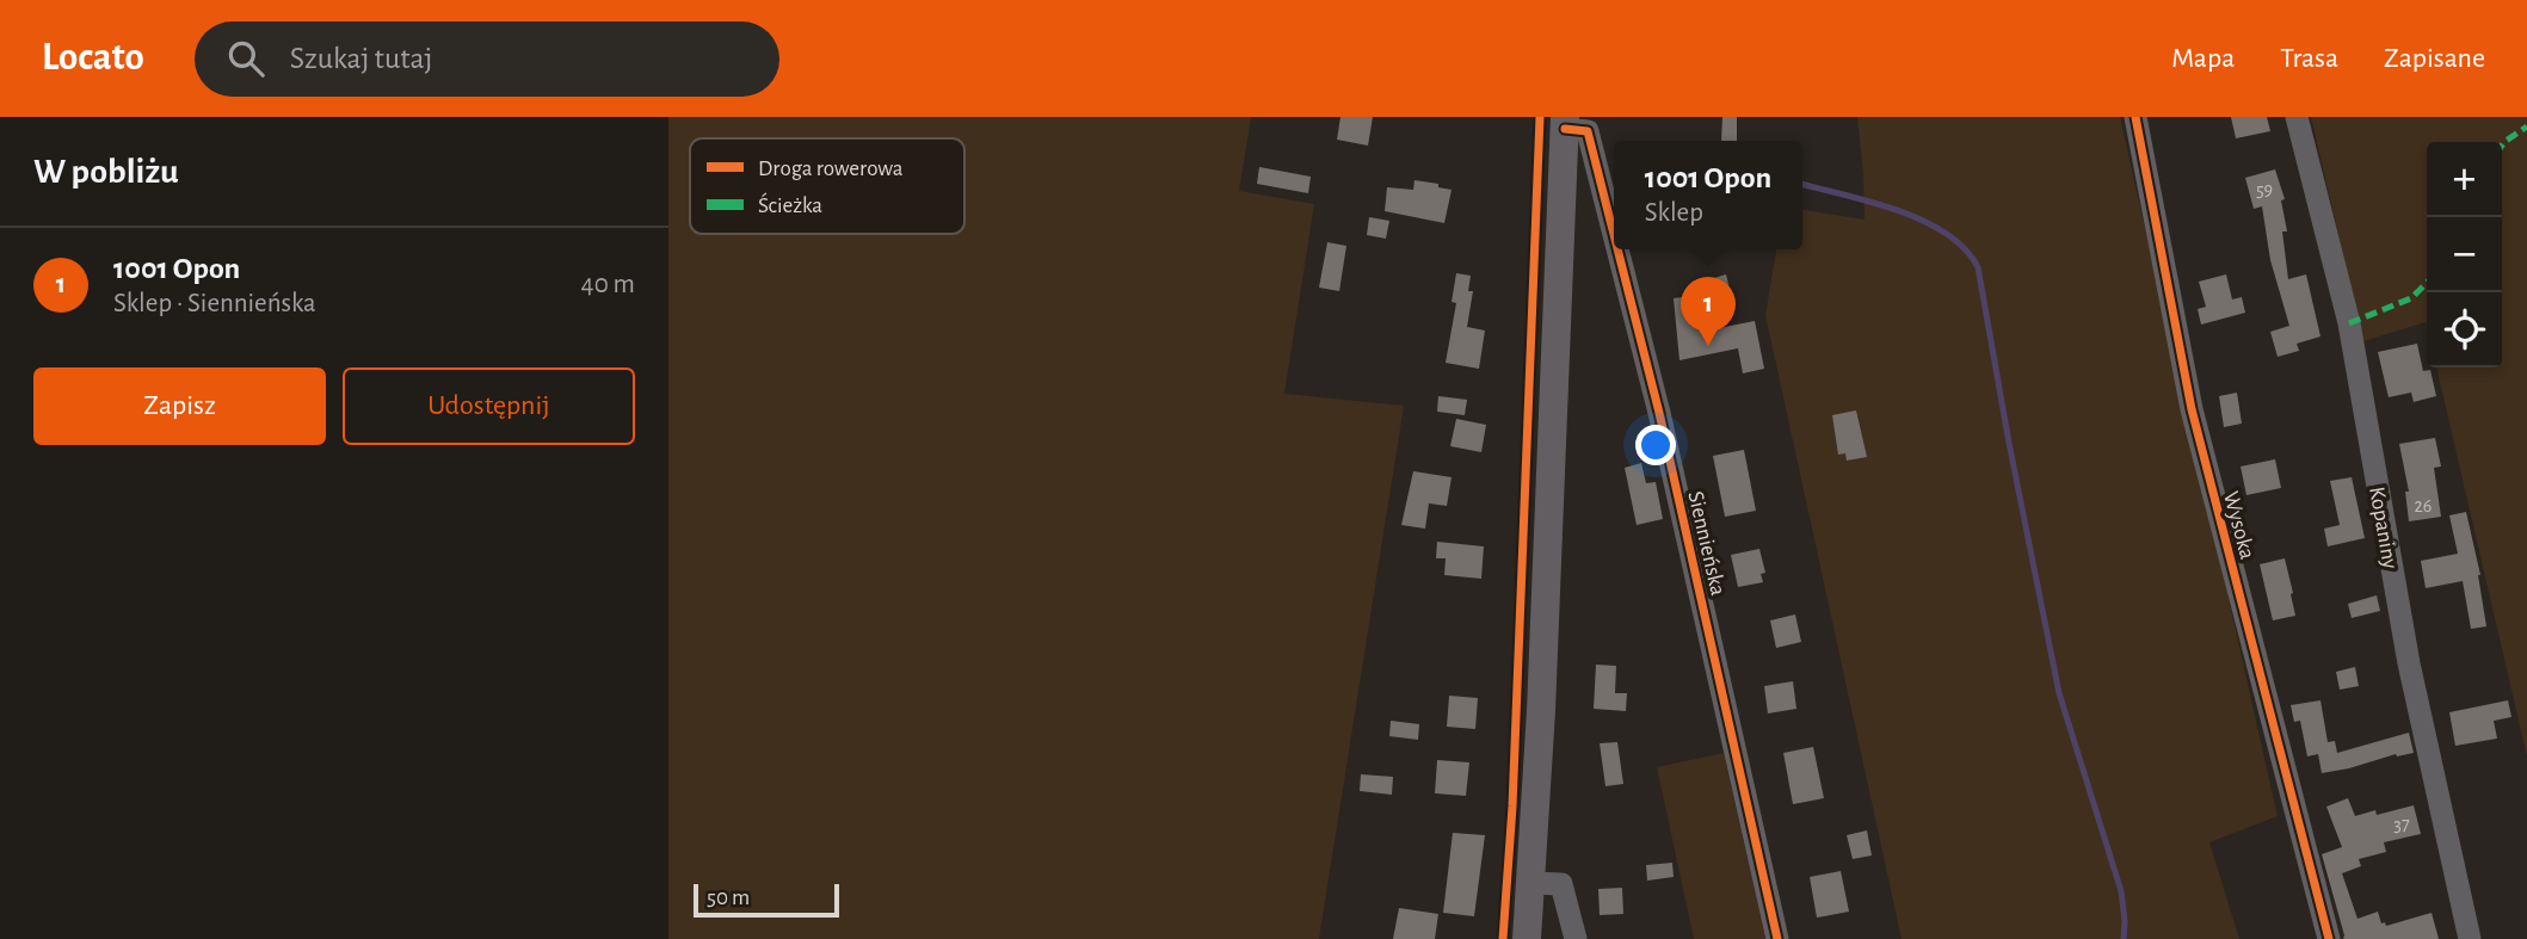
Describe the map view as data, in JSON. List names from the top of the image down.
{
  "streets": {
    "main road": ["Siennieńska"],
    "street": ["Wysoka", "Kopaniny"]
  },
  "house_numbers": ["59", "26", "37"],
  "legend": ["Droga rowerowa", "Ścieżka"],
  "scale_bar": "50 m",
  "page": {
    "header": "Locato",
    "search": "Szukaj tutaj",
    "nav": ["Mapa", "Trasa", "Zapisane"],
    "heading": "W pobliżu",
    "popup": ["1001 Opon", "Sklep"],
    "map_buttons": ["+", "−"],
    "list": [
      {
        "mark": "1",
        "name": "1001 Opon",
        "note": "Sklep · Siennieńska",
        "value": "40 m"
      }
    ],
    "pins": "1",
    "buttons": ["Zapisz", "Udostępnij"],
    "scale": "50 m"
  }
}
